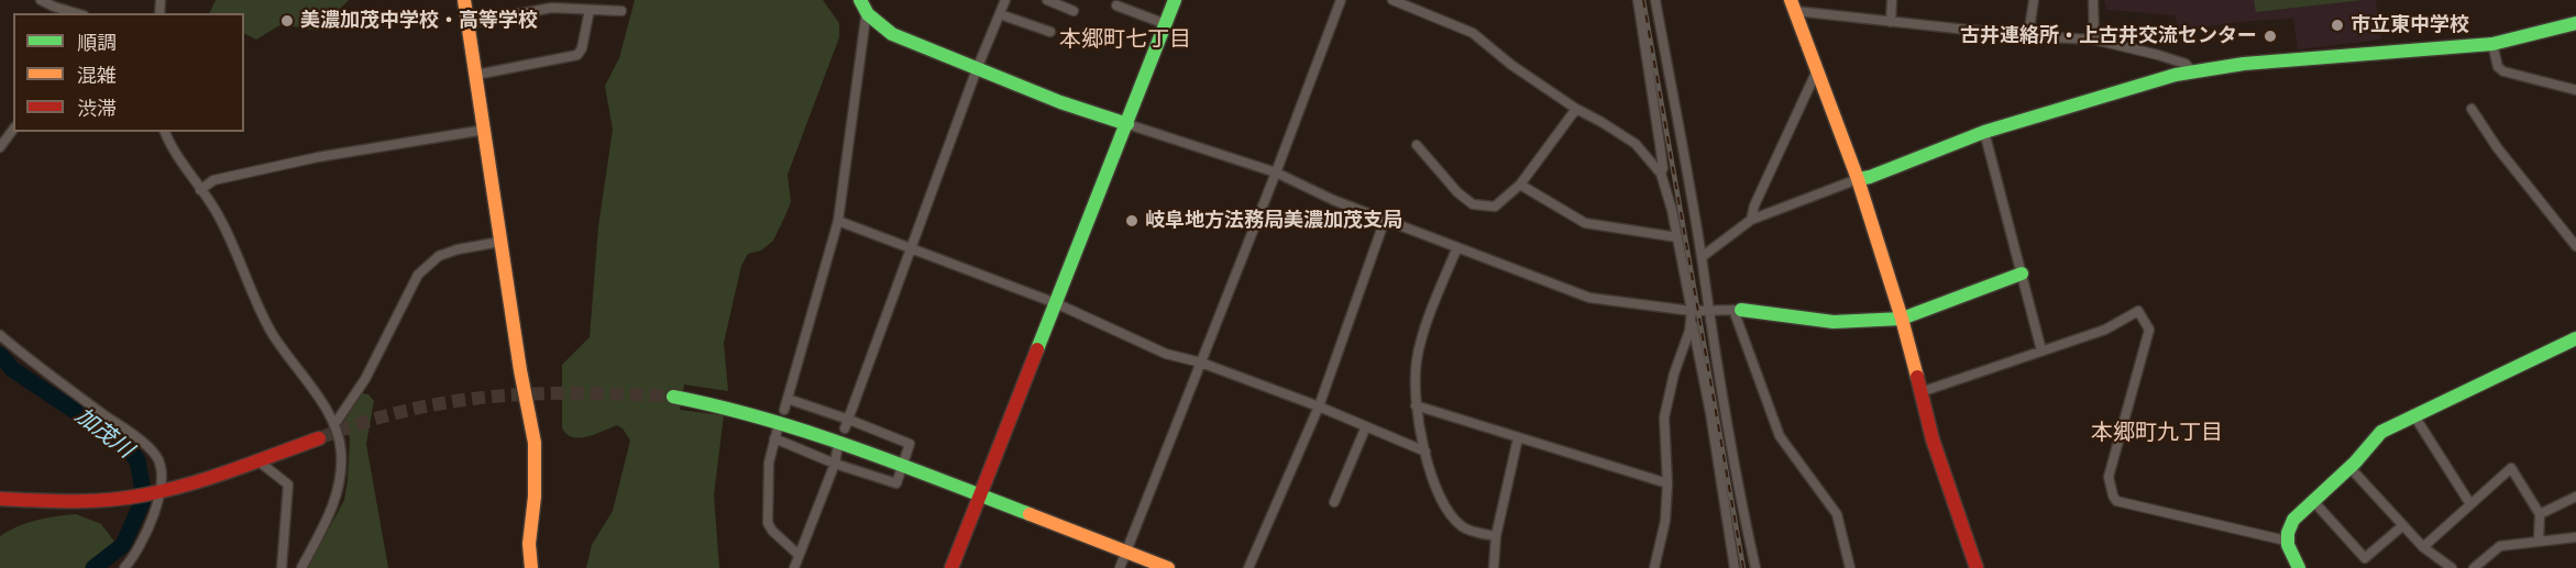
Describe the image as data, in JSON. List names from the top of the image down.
{
  "districts": ["本郷町七丁目", "本郷町九丁目"],
  "water": ["加茂川"],
  "places": [
    "美濃加茂中学校・高等学校",
    "市立東中学校",
    "古井連絡所・上古井交流センター",
    "岐阜地方法務局美濃加茂支局"
  ],
  "legend": ["順調", "混雑", "渋滞"]
}
